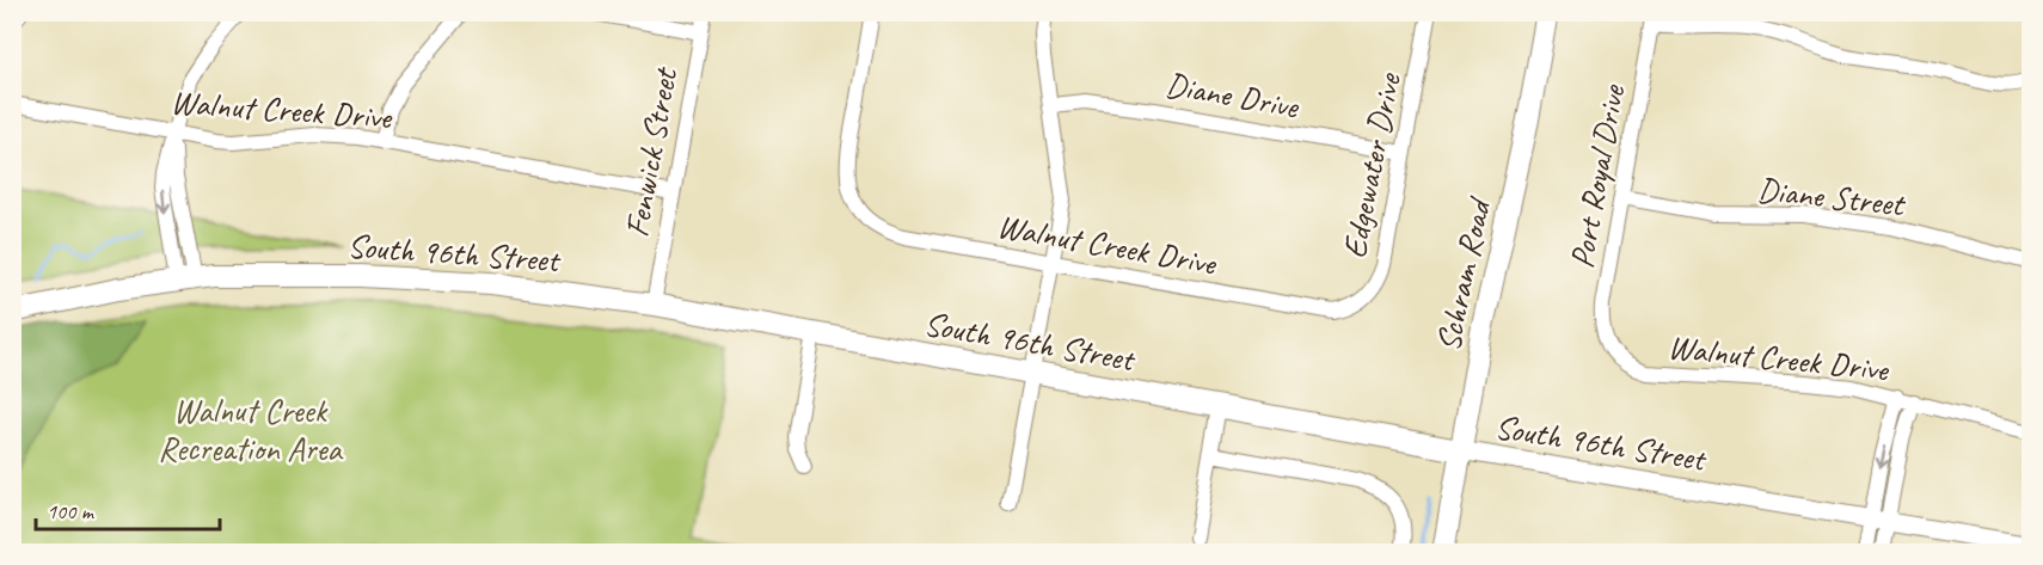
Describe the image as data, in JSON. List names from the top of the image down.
{
  "streets": {
    "main road": ["South 96th Street", "Schram Road"],
    "street": [
      "Diane Drive",
      "Walnut Creek Drive",
      "Fenwick Street",
      "Edgewater Drive",
      "Port Royal Drive",
      "Diane Street"
    ]
  },
  "crossings": [
    ["Diane Drive", "Edgewater Drive"],
    ["Walnut Creek Drive", "Fenwick Street"],
    ["Walnut Creek Drive", "Edgewater Drive"],
    ["Walnut Creek Drive", "Port Royal Drive"],
    ["Fenwick Street", "South 96th Street"],
    ["Port Royal Drive", "Diane Street"],
    ["South 96th Street", "Schram Road"]
  ],
  "parks": ["Walnut Creek Recreation Area"],
  "scale_bar": "100 m"
}
